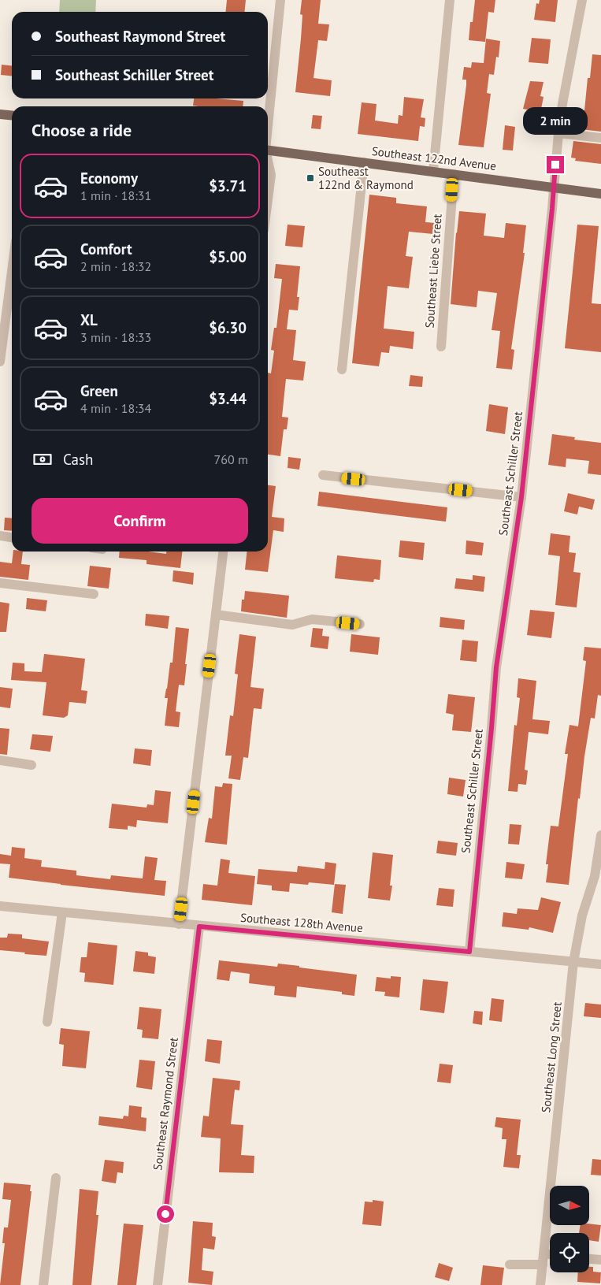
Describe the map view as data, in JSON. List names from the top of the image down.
{
  "streets": {
    "main road": ["Southeast 122nd Avenue"],
    "street": [
      "Southeast Liebe Street",
      "Southeast Schiller Street",
      "Southeast 128th Avenue",
      "Southeast Long Street",
      "Southeast Raymond Street"
    ]
  },
  "crossings": [
    ["Southeast 122nd Avenue", "Southeast Liebe Street"],
    ["Southeast 122nd Avenue", "Southeast Schiller Street"],
    ["Southeast Schiller Street", "Southeast 128th Avenue"],
    ["Southeast 128th Avenue", "Southeast Long Street"],
    ["Southeast 128th Avenue", "Southeast Raymond Street"]
  ],
  "places": {
    "transit": ["Southeast 122nd & Raymond"]
  },
  "north": "right",
  "page": {
    "banner": ["Southeast Raymond Street", "Southeast Schiller Street"],
    "heading": "Choose a ride",
    "bubble": "2 min",
    "list": [
      {
        "name": "Economy",
        "note": "1 min · 18:31",
        "value": "$3.71"
      },
      {
        "name": "Comfort",
        "note": "2 min · 18:32",
        "value": "$5.00"
      },
      {
        "name": "XL",
        "note": "3 min · 18:33",
        "value": "$6.30"
      },
      {
        "name": "Green",
        "note": "4 min · 18:34",
        "value": "$3.44"
      }
    ],
    "pay": ["Cash", "760 m"],
    "buttons": "Confirm"
  }
}
